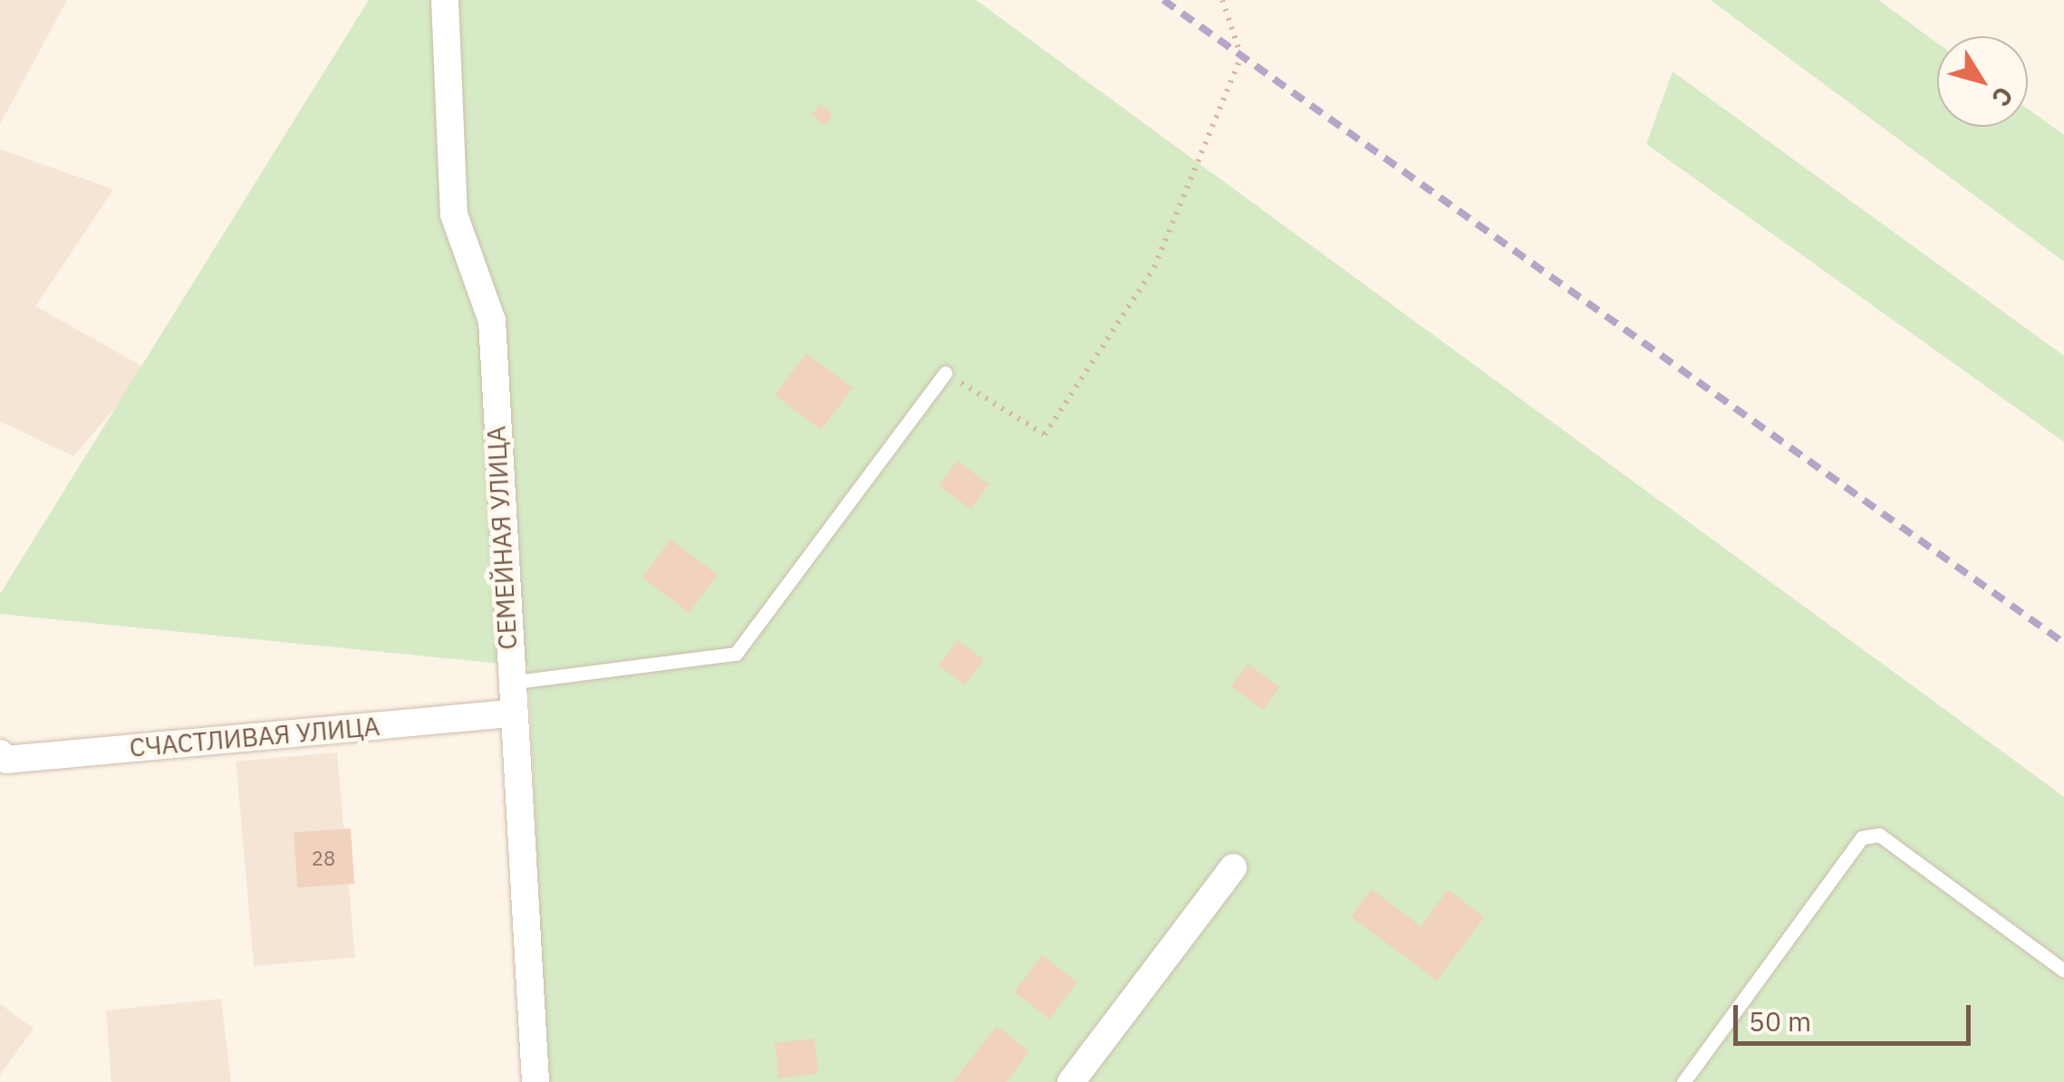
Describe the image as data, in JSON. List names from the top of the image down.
{
  "streets": {
    "street": ["СЕМЕЙНАЯ УЛИЦА", "СЧАСТЛИВАЯ УЛИЦА"]
  },
  "crossings": [
    ["СЕМЕЙНАЯ УЛИЦА", "СЧАСТЛИВАЯ УЛИЦА"]
  ],
  "house_numbers": ["28"],
  "scale_bar": "50 m",
  "north": "bottom right"
}
